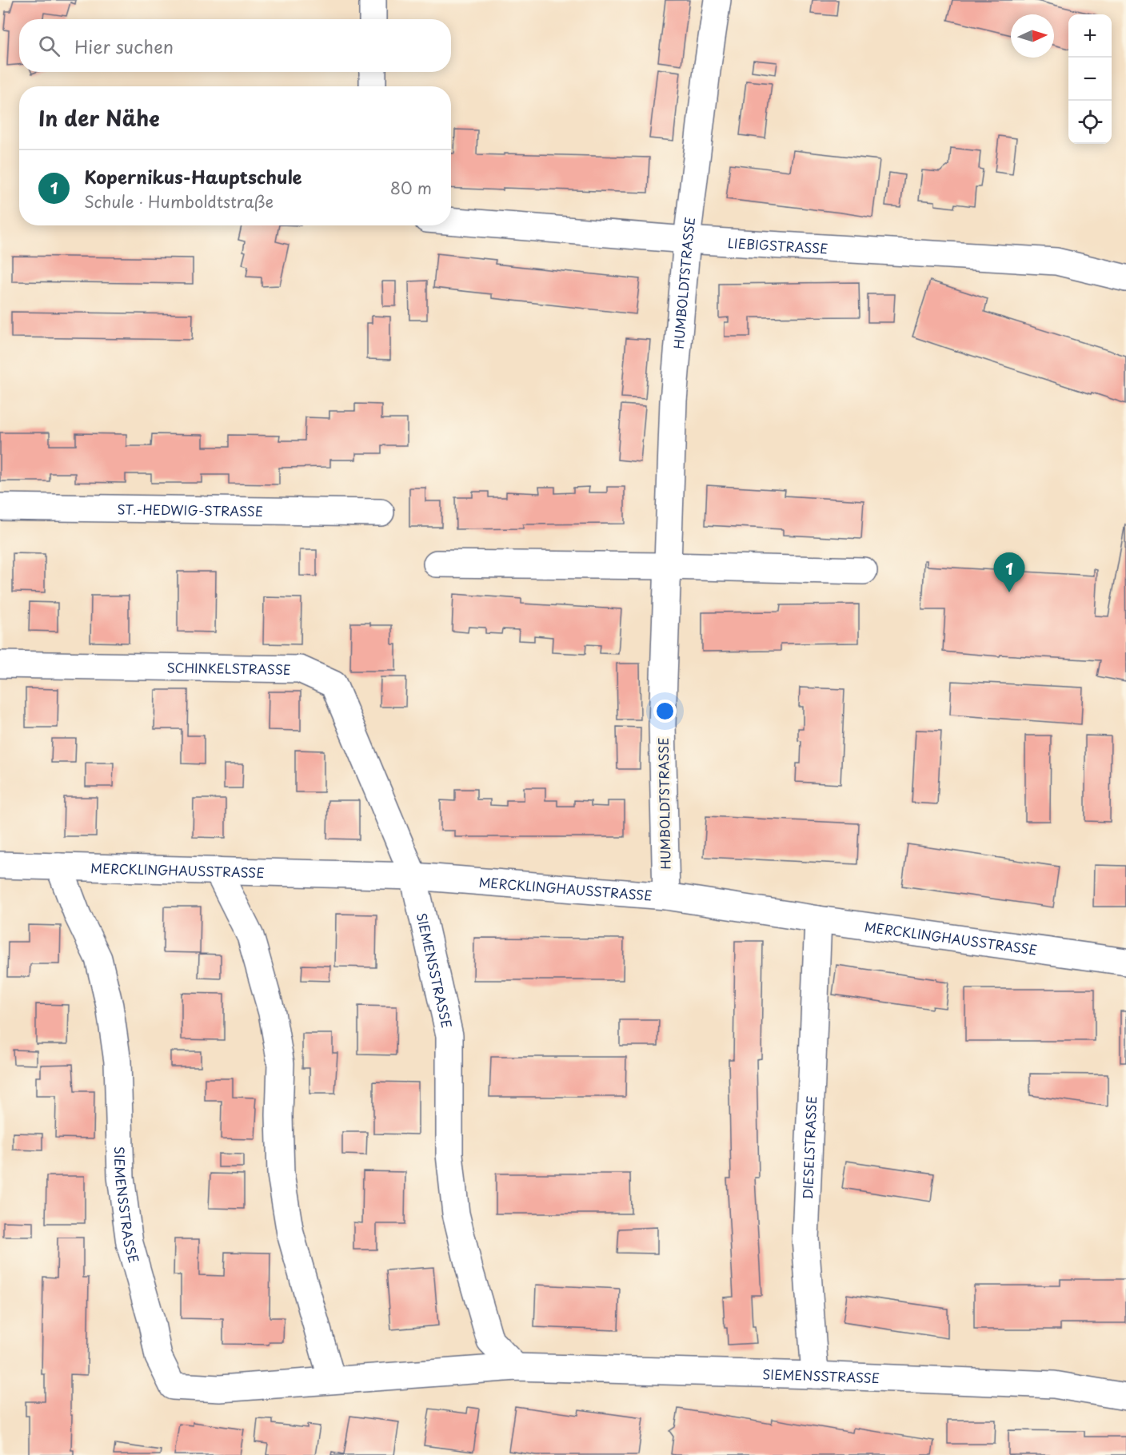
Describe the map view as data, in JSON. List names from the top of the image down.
{
  "streets": {
    "street": [
      "LIEBIGSTRASSE",
      "HUMBOLDTSTRASSE",
      "ST.-HEDWIG-STRASSE",
      "SCHINKELSTRASSE",
      "MERCKLINGHAUSSTRASSE",
      "SIEMENSSTRASSE",
      "DIESELSTRASSE"
    ]
  },
  "crossings": [
    ["LIEBIGSTRASSE", "HUMBOLDTSTRASSE"],
    ["HUMBOLDTSTRASSE", "MERCKLINGHAUSSTRASSE"],
    ["SCHINKELSTRASSE", "MERCKLINGHAUSSTRASSE"],
    ["SCHINKELSTRASSE", "SIEMENSSTRASSE"],
    ["MERCKLINGHAUSSTRASSE", "SIEMENSSTRASSE"],
    ["MERCKLINGHAUSSTRASSE", "DIESELSTRASSE"],
    ["SIEMENSSTRASSE", "DIESELSTRASSE"]
  ],
  "north": "right",
  "page": {
    "map_buttons": ["+", "−"],
    "search": "Hier suchen",
    "heading": "In der Nähe",
    "list": [
      {
        "mark": "1",
        "name": "Kopernikus-Hauptschule",
        "note": "Schule · Humboldtstraße",
        "value": "80 m"
      }
    ],
    "pins": "1"
  }
}
